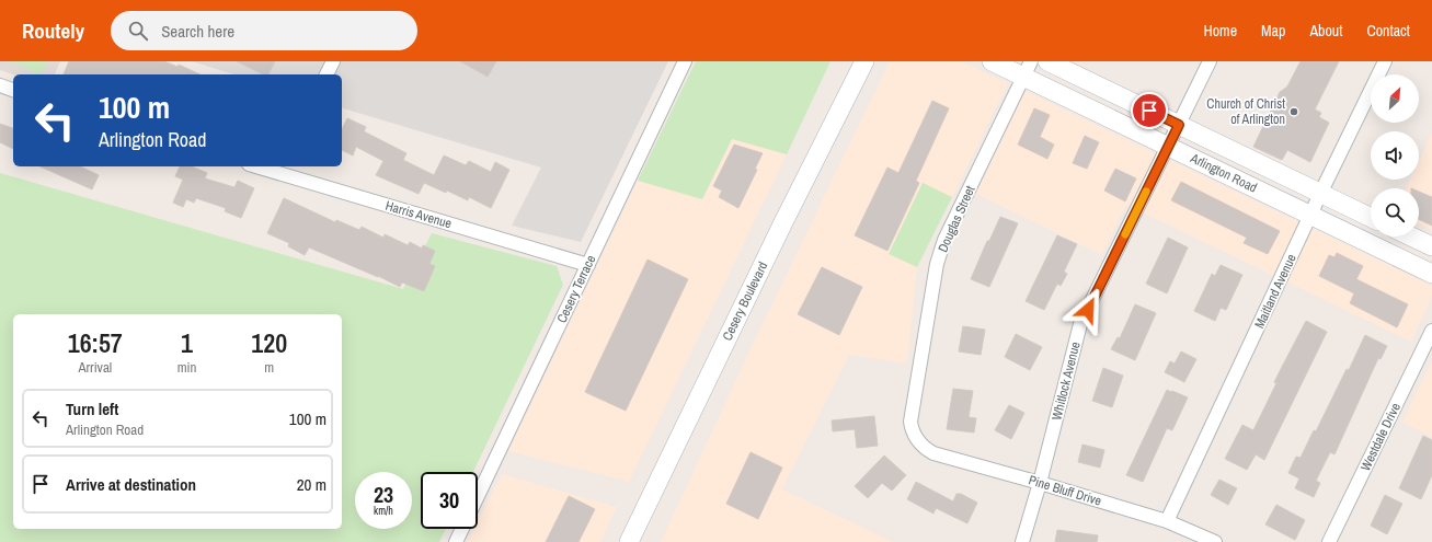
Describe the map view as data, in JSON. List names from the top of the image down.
{
  "streets": {
    "main road": ["Arlington Road", "Cesery Boulevard"],
    "street": [
      "Harris Avenue",
      "Douglas Street",
      "Cesery Terrace",
      "Maitland Avenue",
      "Whitlock Avenue",
      "Westdale Drive",
      "Pine Bluff Drive"
    ]
  },
  "crossings": [
    ["Arlington Road", "Douglas Street"],
    ["Arlington Road", "Maitland Avenue"],
    ["Arlington Road", "Whitlock Avenue"],
    ["Harris Avenue", "Cesery Terrace"],
    ["Douglas Street", "Pine Bluff Drive"],
    ["Maitland Avenue", "Pine Bluff Drive"],
    ["Whitlock Avenue", "Pine Bluff Drive"]
  ],
  "places": ["Church of Christ of Arlington"],
  "north": "top right",
  "page": {
    "header": "Routely",
    "search": "Search here",
    "nav": [
      "Home",
      "Map",
      "About",
      "Contact"
    ],
    "turn": ["100 m", "Arlington Road"],
    "eta": [
      "16:57",
      "Arrival",
      "1",
      "min",
      "120",
      "m"
    ],
    "list": [
      {
        "name": "Turn left",
        "note": "Arlington Road",
        "value": "100 m"
      },
      {
        "name": "Arrive at destination",
        "value": "20 m"
      }
    ],
    "speed": "23 km/h",
    "limit": "30"
  }
}
